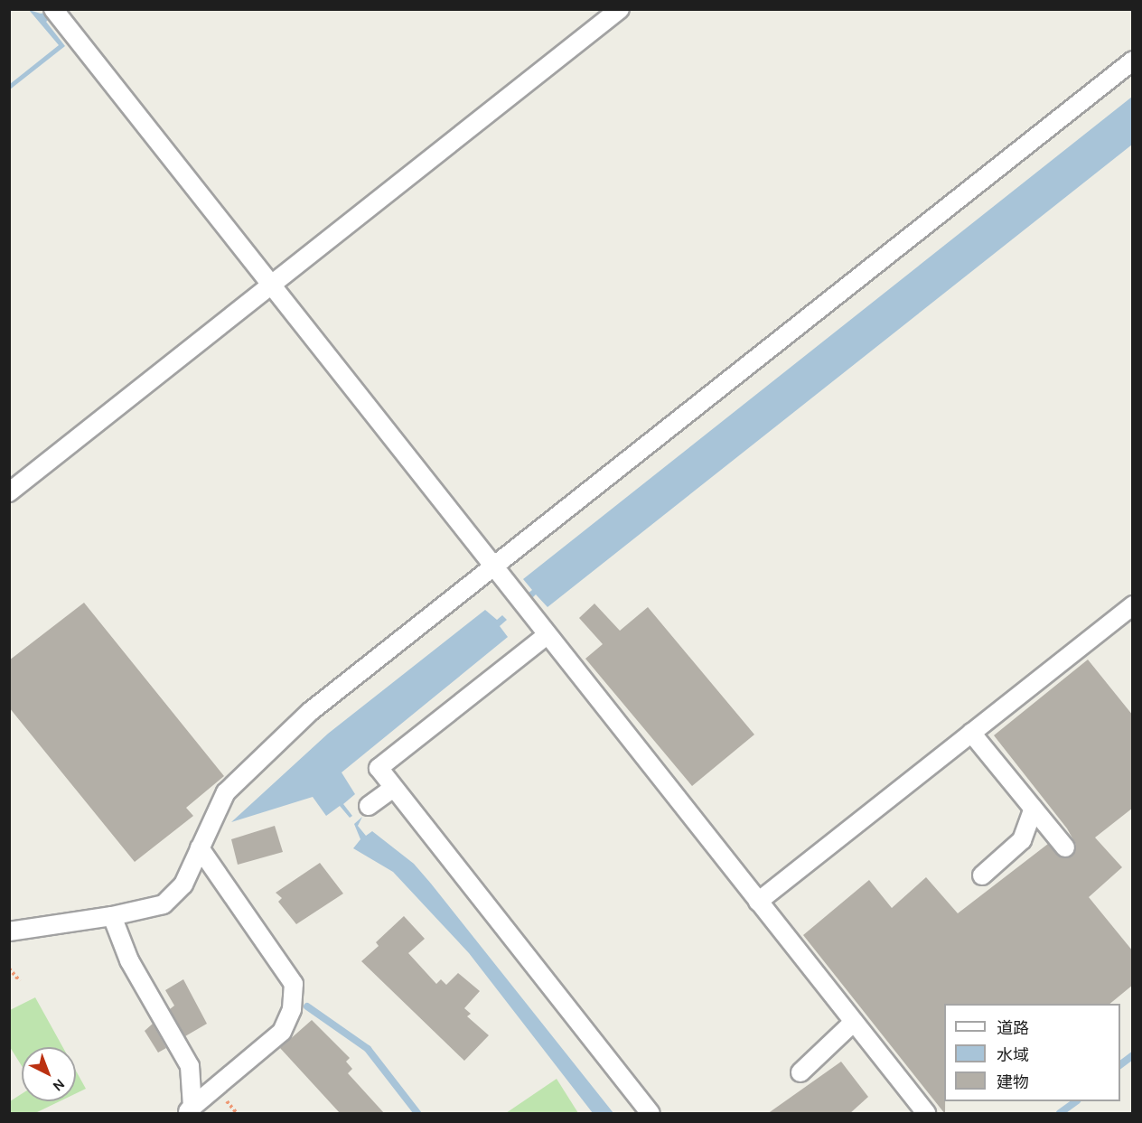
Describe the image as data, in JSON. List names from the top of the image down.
{
  "legend": ["道路", "水域", "建物"],
  "north": "bottom right"
}
